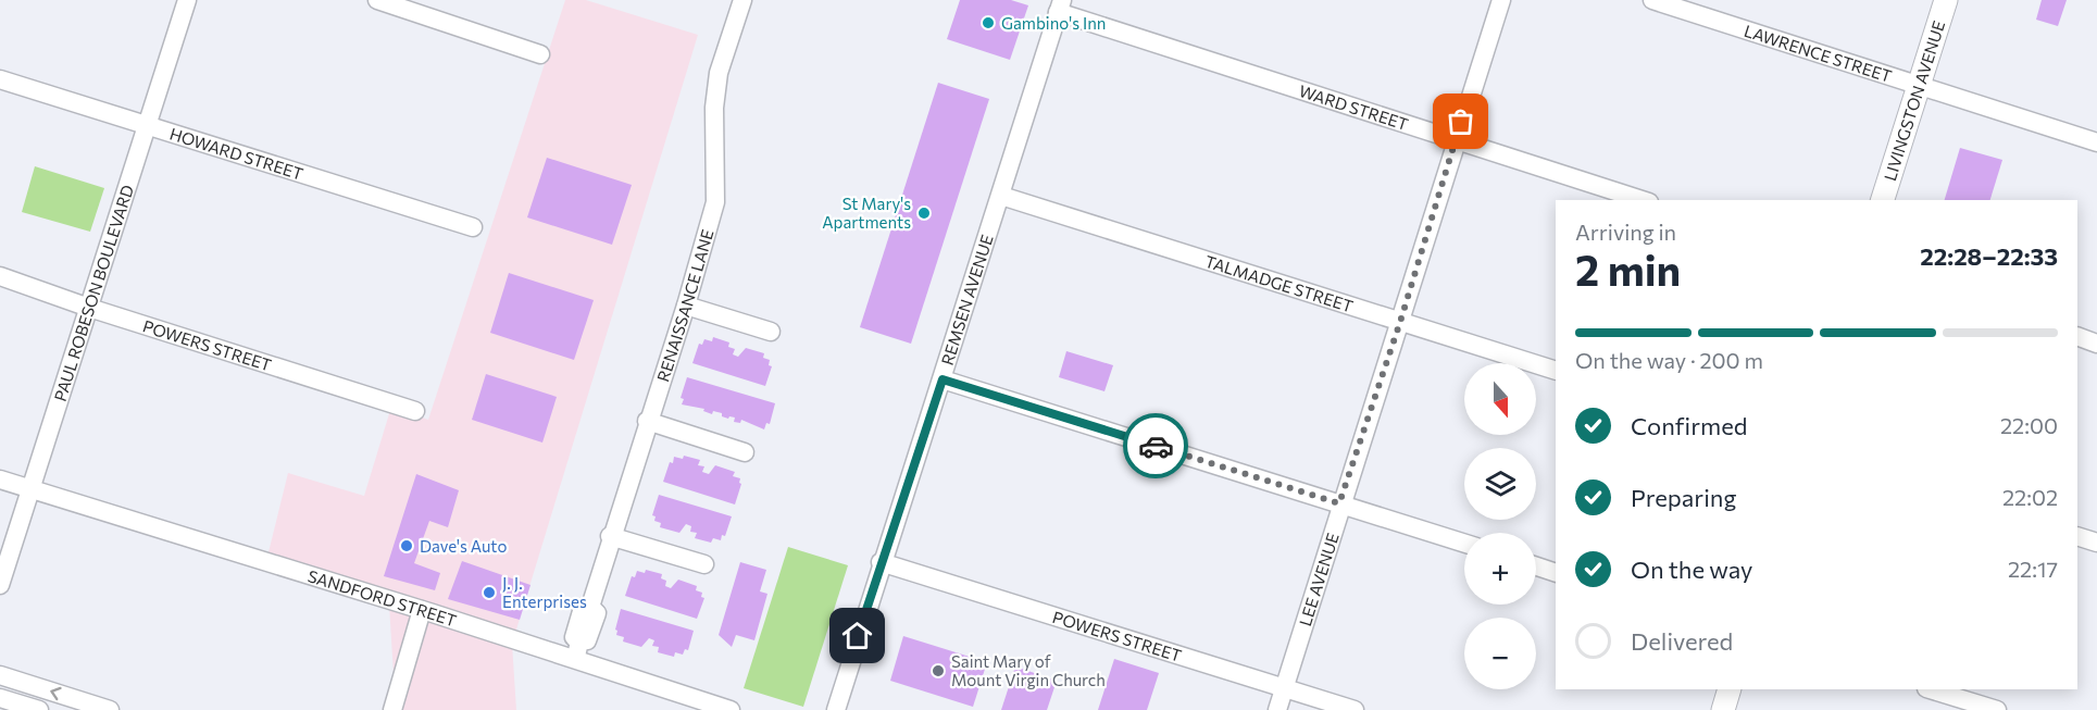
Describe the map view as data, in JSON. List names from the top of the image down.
{
  "streets": {
    "main road": ["LIVINGSTON AVENUE"],
    "street": [
      "LAWRENCE STREET",
      "WARD STREET",
      "HOWARD STREET",
      "TALMADGE STREET",
      "PAUL ROBESON BOULEVARD",
      "REMSEN AVENUE",
      "RENAISSANCE LANE",
      "POWERS STREET",
      "LEE AVENUE",
      "SANDFORD STREET"
    ]
  },
  "crossings": [
    ["LAWRENCE STREET", "LIVINGSTON AVENUE"],
    ["WARD STREET", "REMSEN AVENUE"],
    ["WARD STREET", "LEE AVENUE"],
    ["HOWARD STREET", "PAUL ROBESON BOULEVARD"],
    ["TALMADGE STREET", "REMSEN AVENUE"],
    ["TALMADGE STREET", "LEE AVENUE"],
    ["PAUL ROBESON BOULEVARD", "POWERS STREET"],
    ["PAUL ROBESON BOULEVARD", "SANDFORD STREET"],
    ["REMSEN AVENUE", "POWERS STREET"],
    ["RENAISSANCE LANE", "SANDFORD STREET"],
    ["POWERS STREET", "LEE AVENUE"]
  ],
  "places": [
    "Gambino's Inn",
    "St Mary's Apartments",
    "Dave's Auto",
    "J. J. Enterprises",
    "Saint Mary of Mount Virgin Church"
  ],
  "north": "bottom",
  "page": {
    "heading": ["2 min", "Arriving in", "22:28–22:33"],
    "bar": "On the way · 200 m",
    "map_buttons": ["+", "−"],
    "list": [
      ["Confirmed", "22:00"],
      ["Preparing", "22:02"],
      ["On the way", "22:17"],
      "Delivered"
    ]
  }
}
